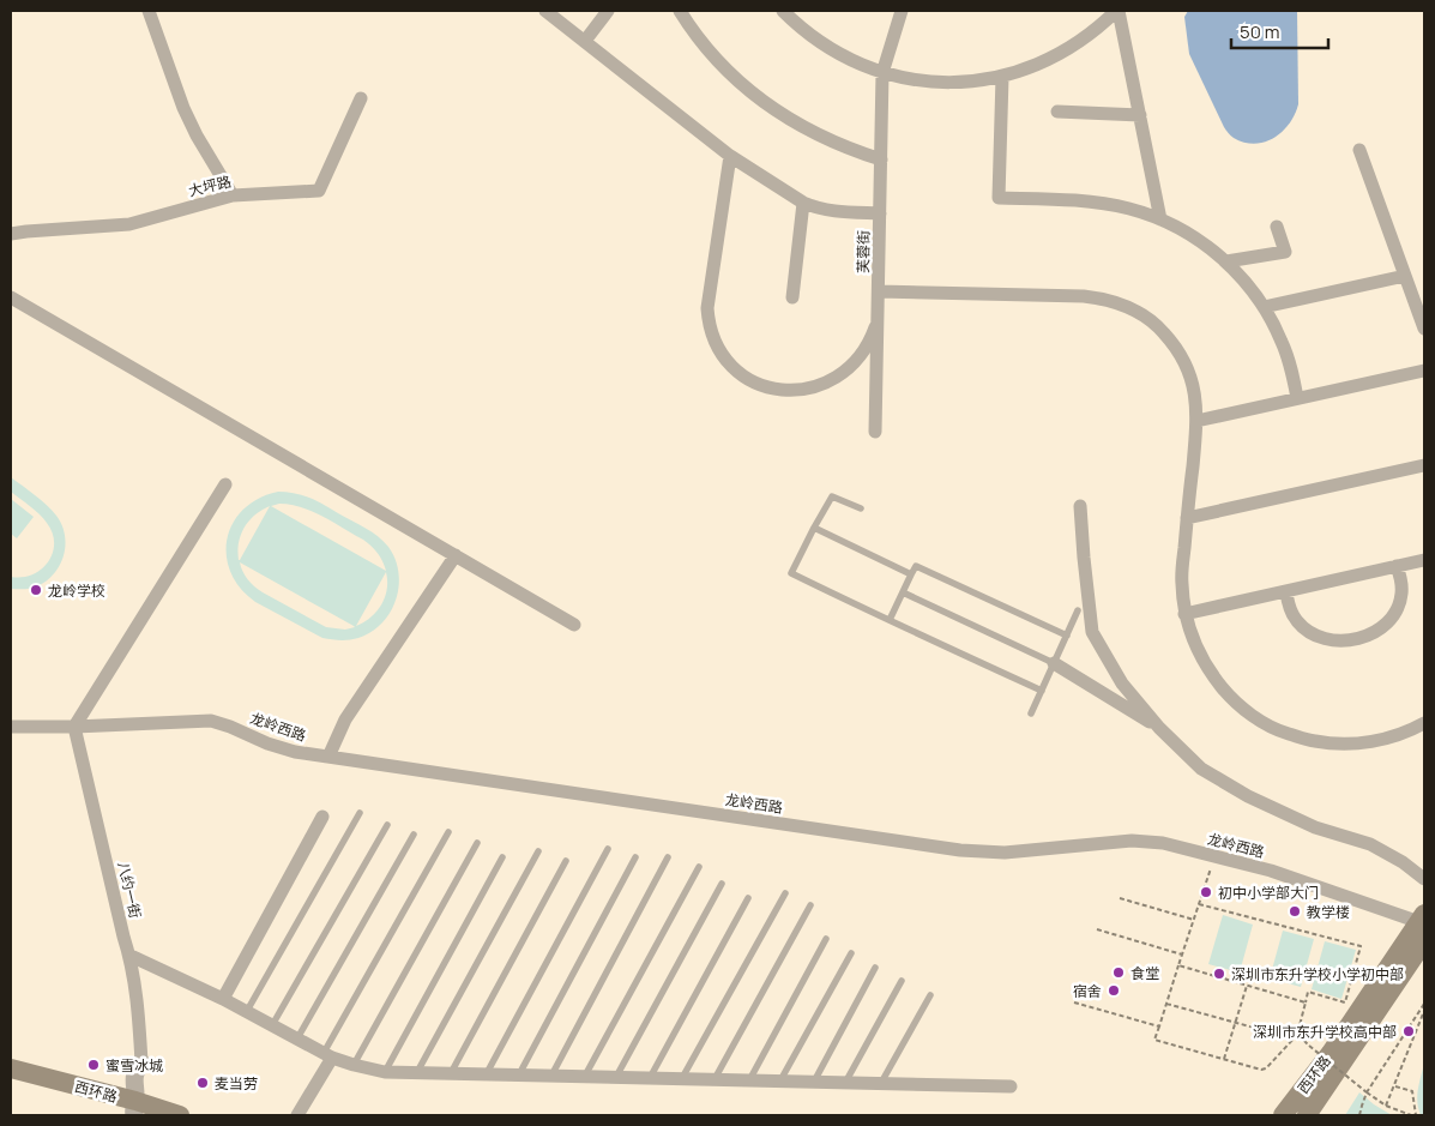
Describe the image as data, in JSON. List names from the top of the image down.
{
  "streets": {
    "main road": ["西环路"],
    "street": [
      "大坪路",
      "芙蓉街",
      "龙岭西路",
      "八约一街"
    ]
  },
  "crossings": [
    ["龙岭西路", "八约一街"],
    ["龙岭西路", "西环路"]
  ],
  "places": [
    "龙岭学校",
    "初中小学部大门",
    "教学楼",
    "食堂",
    "深圳市东升学校小学初中部",
    "宿舍",
    "深圳市东升学校高中部",
    "蜜雪冰城",
    "麦当劳"
  ],
  "scale_bar": "50 m"
}
